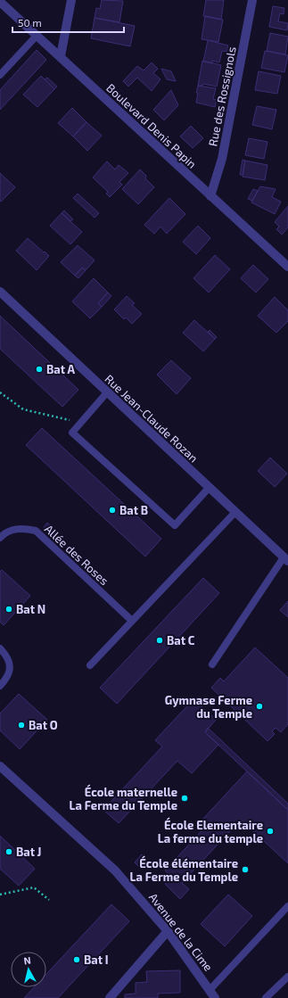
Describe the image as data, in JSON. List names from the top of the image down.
{
  "streets": {
    "street": [
      "Rue des Rossignols",
      "Boulevard Denis Papin",
      "Rue Jean-Claude Rozan",
      "Avenue de la Cime"
    ],
    "lane": ["Allée des Roses"]
  },
  "crossings": [
    ["Rue des Rossignols", "Boulevard Denis Papin"]
  ],
  "places": [
    "Bat A",
    "Bat B",
    "Bat N",
    "Bat C",
    "Gymnase Ferme du Temple",
    "Bat O",
    "École maternelle La Ferme du Temple",
    "École Elementaire La ferme du temple",
    "Bat J",
    "École élémentaire La Ferme du Temple",
    "Bat I"
  ],
  "scale_bar": "50 m",
  "north": "top"
}
